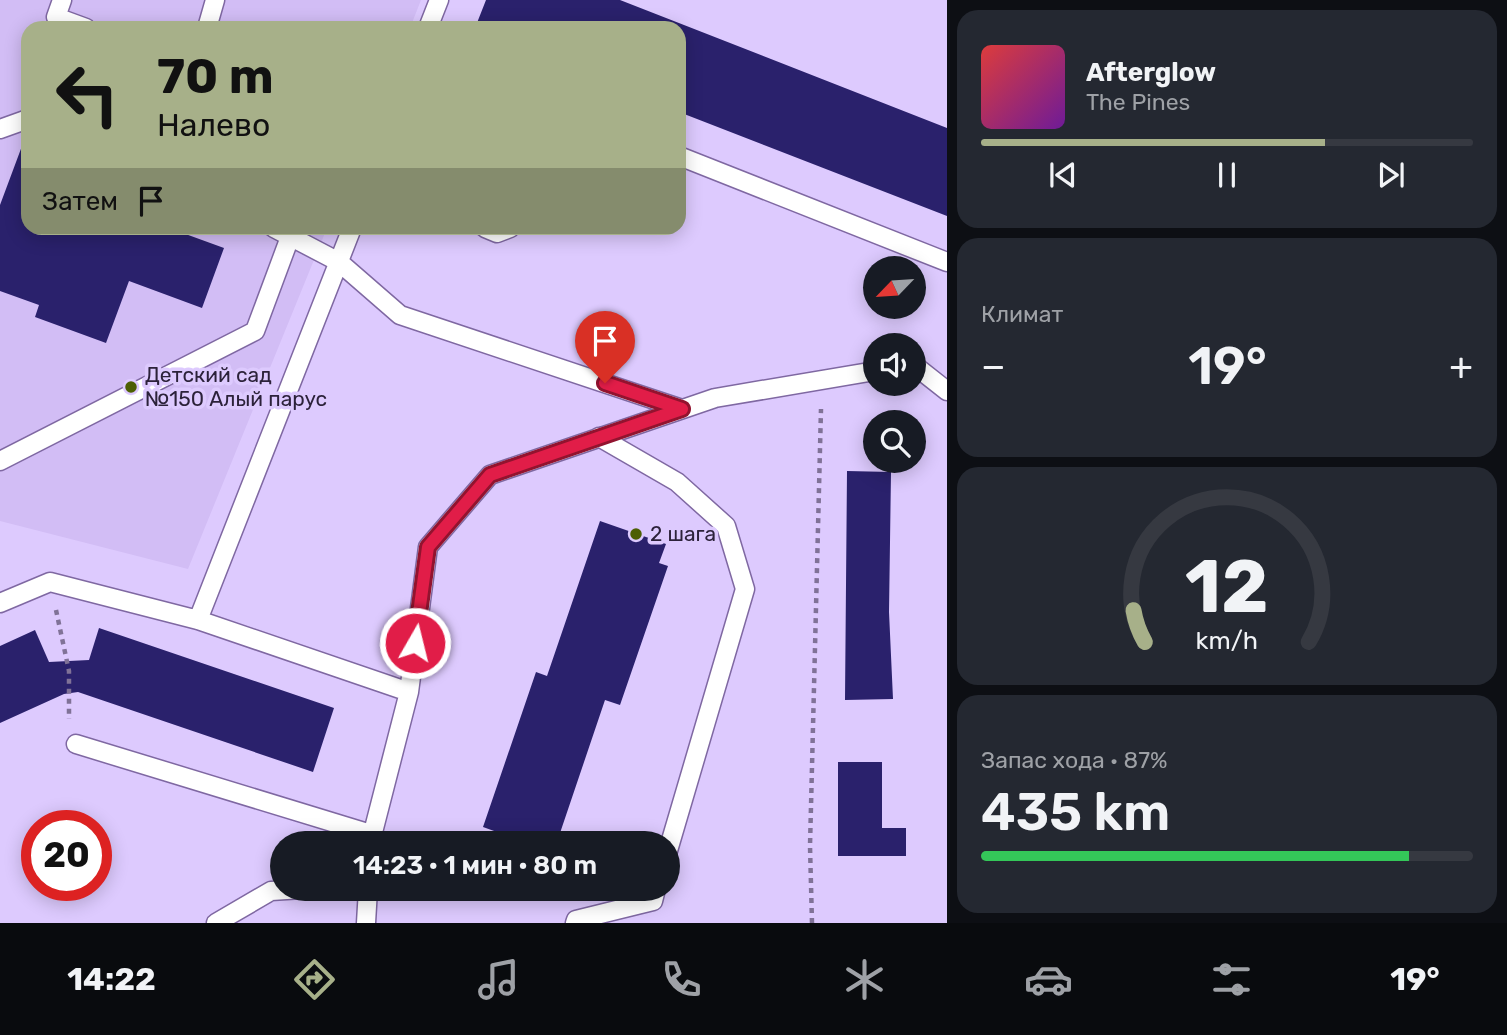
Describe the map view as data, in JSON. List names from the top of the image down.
{
  "places": ["Детский сад №150 Алый парус", "2 шага"],
  "north": "bottom left",
  "page": {
    "turn": ["70 m", "Налево"],
    "song": ["Afterglow", "The Pines"],
    "then": "Затем",
    "tile": [
      "Климат",
      ["Запас хода · 87%", "435 km"]
    ],
    "heat": ["−", "19°", "+"],
    "limit": "20",
    "trip": "14:23 · 1 мин · 80 m",
    "tabs": ["14:22", "19°"],
    "gauge": ["12", "km/h"]
  }
}
